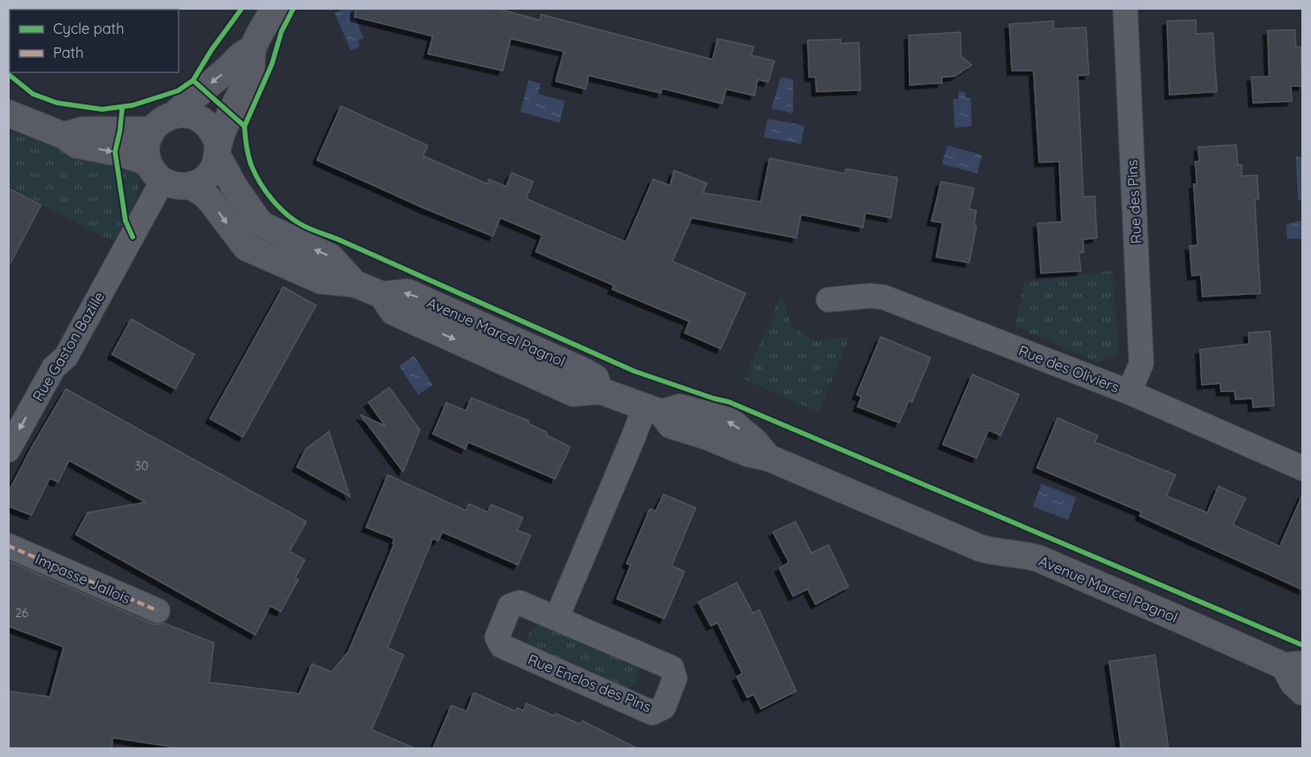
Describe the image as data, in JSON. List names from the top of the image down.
{
  "streets": {
    "main road": ["Avenue Marcel Pagnol"],
    "street": [
      "Rue des Pins",
      "Rue Gaston Bazille",
      "Rue des Oliviers",
      "Impasse Jallois",
      "Rue Enclos des Pins"
    ]
  },
  "crossings": [
    ["Rue des Pins", "Rue des Oliviers"],
    ["Avenue Marcel Pagnol", "Rue Gaston Bazille"]
  ],
  "one_way": ["Rue Gaston Bazille"],
  "house_numbers": ["30", "26"],
  "legend": ["Cycle path", "Path"]
}
